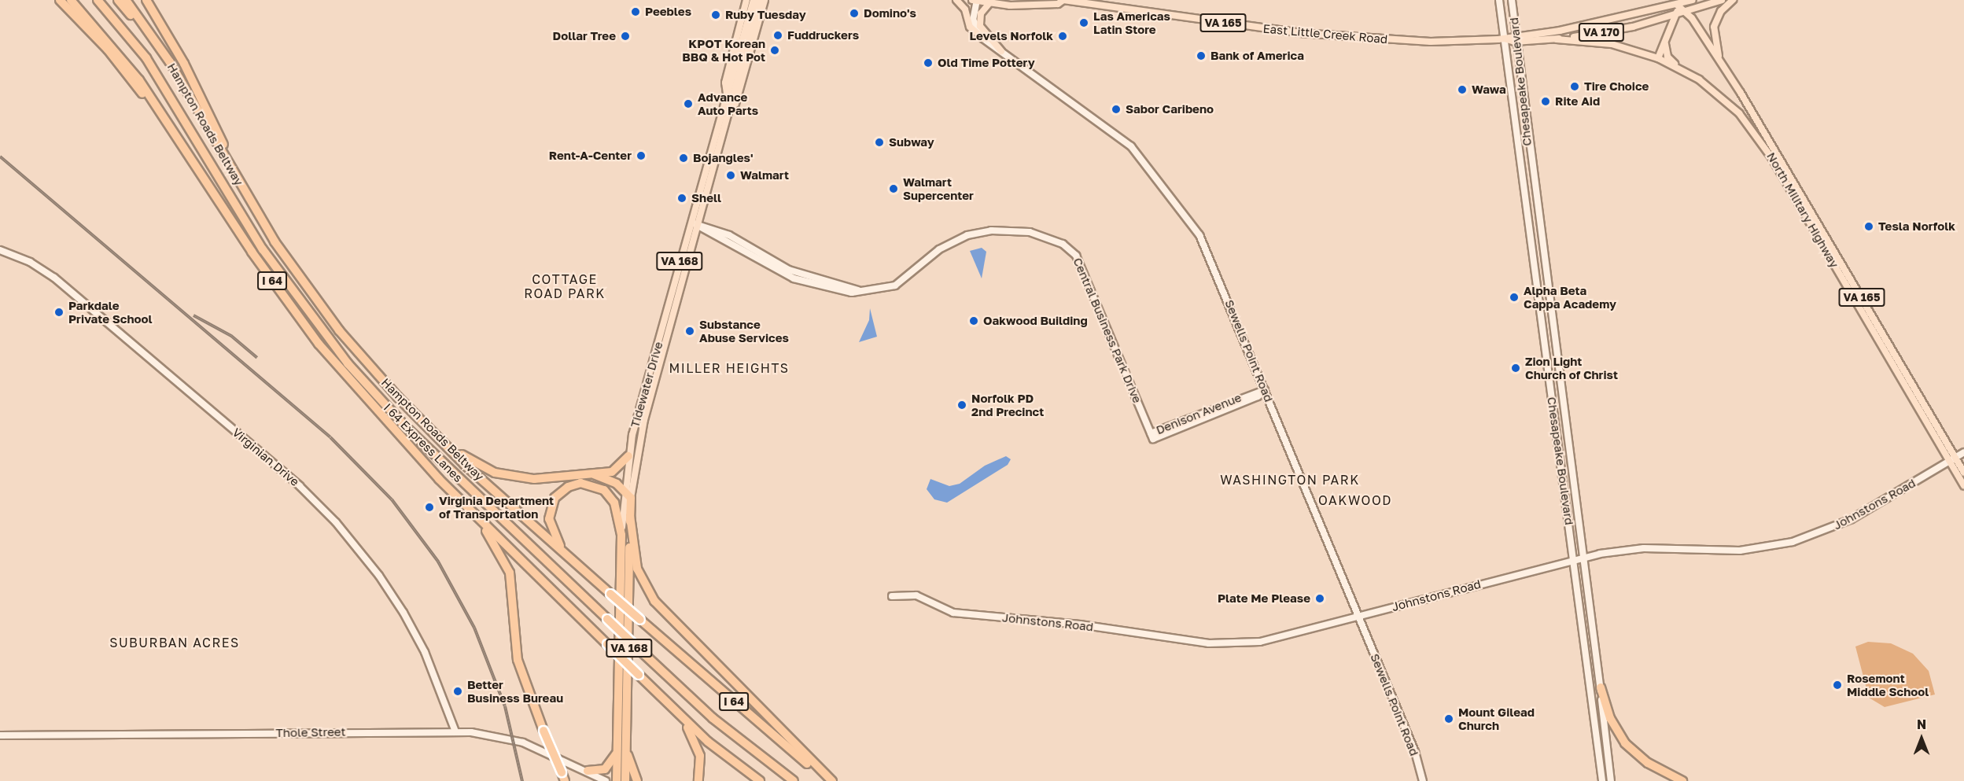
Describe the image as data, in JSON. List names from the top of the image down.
{
  "streets": {
    "highway": [
      "Hampton Roads Beltway",
      "VA 168",
      "I 64",
      "Tidewater Drive",
      "I 64 Express Lanes"
    ],
    "main road": [
      "VA 165",
      "VA 170",
      "East Little Creek Road",
      "North Military Highway"
    ],
    "street": [
      "Chesapeake Boulevard",
      "Central Business Park Drive",
      "Sewells Point Road",
      "Denison Avenue",
      "Virginian Drive",
      "Johnstons Road",
      "Thole Street"
    ]
  },
  "crossings": [
    ["East Little Creek Road", "Chesapeake Boulevard"],
    ["East Little Creek Road", "North Military Highway"],
    ["Chesapeake Boulevard", "Johnstons Road"],
    ["North Military Highway", "Johnstons Road"],
    ["Central Business Park Drive", "Tidewater Drive"],
    ["Central Business Park Drive", "Denison Avenue"],
    ["Sewells Point Road", "Denison Avenue"],
    ["Sewells Point Road", "Johnstons Road"],
    ["Virginian Drive", "Thole Street"]
  ],
  "districts": [
    "COTTAGE ROAD PARK",
    "MILLER HEIGHTS",
    "WASHINGTON PARK",
    "OAKWOOD",
    "SUBURBAN ACRES"
  ],
  "places": [
    "Peebles",
    "Domino's",
    "Ruby Tuesday",
    "Las Americas Latin Store",
    "Fuddruckers",
    "Dollar Tree",
    "Levels Norfolk",
    "KPOT Korean BBQ & Hot Pot",
    "Bank of America",
    "Old Time Pottery",
    "Tire Choice",
    "Wawa",
    "Rite Aid",
    "Advance Auto Parts",
    "Sabor Caribeno",
    "Subway",
    "Rent-A-Center",
    "Bojangles'",
    "Walmart",
    "Walmart Supercenter",
    "Shell",
    "Tesla Norfolk",
    "Alpha Beta Cappa Academy",
    "Parkdale Private School",
    "Oakwood Building",
    "Substance Abuse Services",
    "Zion Light Church of Christ",
    "Norfolk PD 2nd Precinct",
    "Virginia Department of Transportation",
    "Plate Me Please",
    "Rosemont Middle School",
    "Better Business Bureau",
    "Mount Gilead Church"
  ],
  "north": "top"
}
